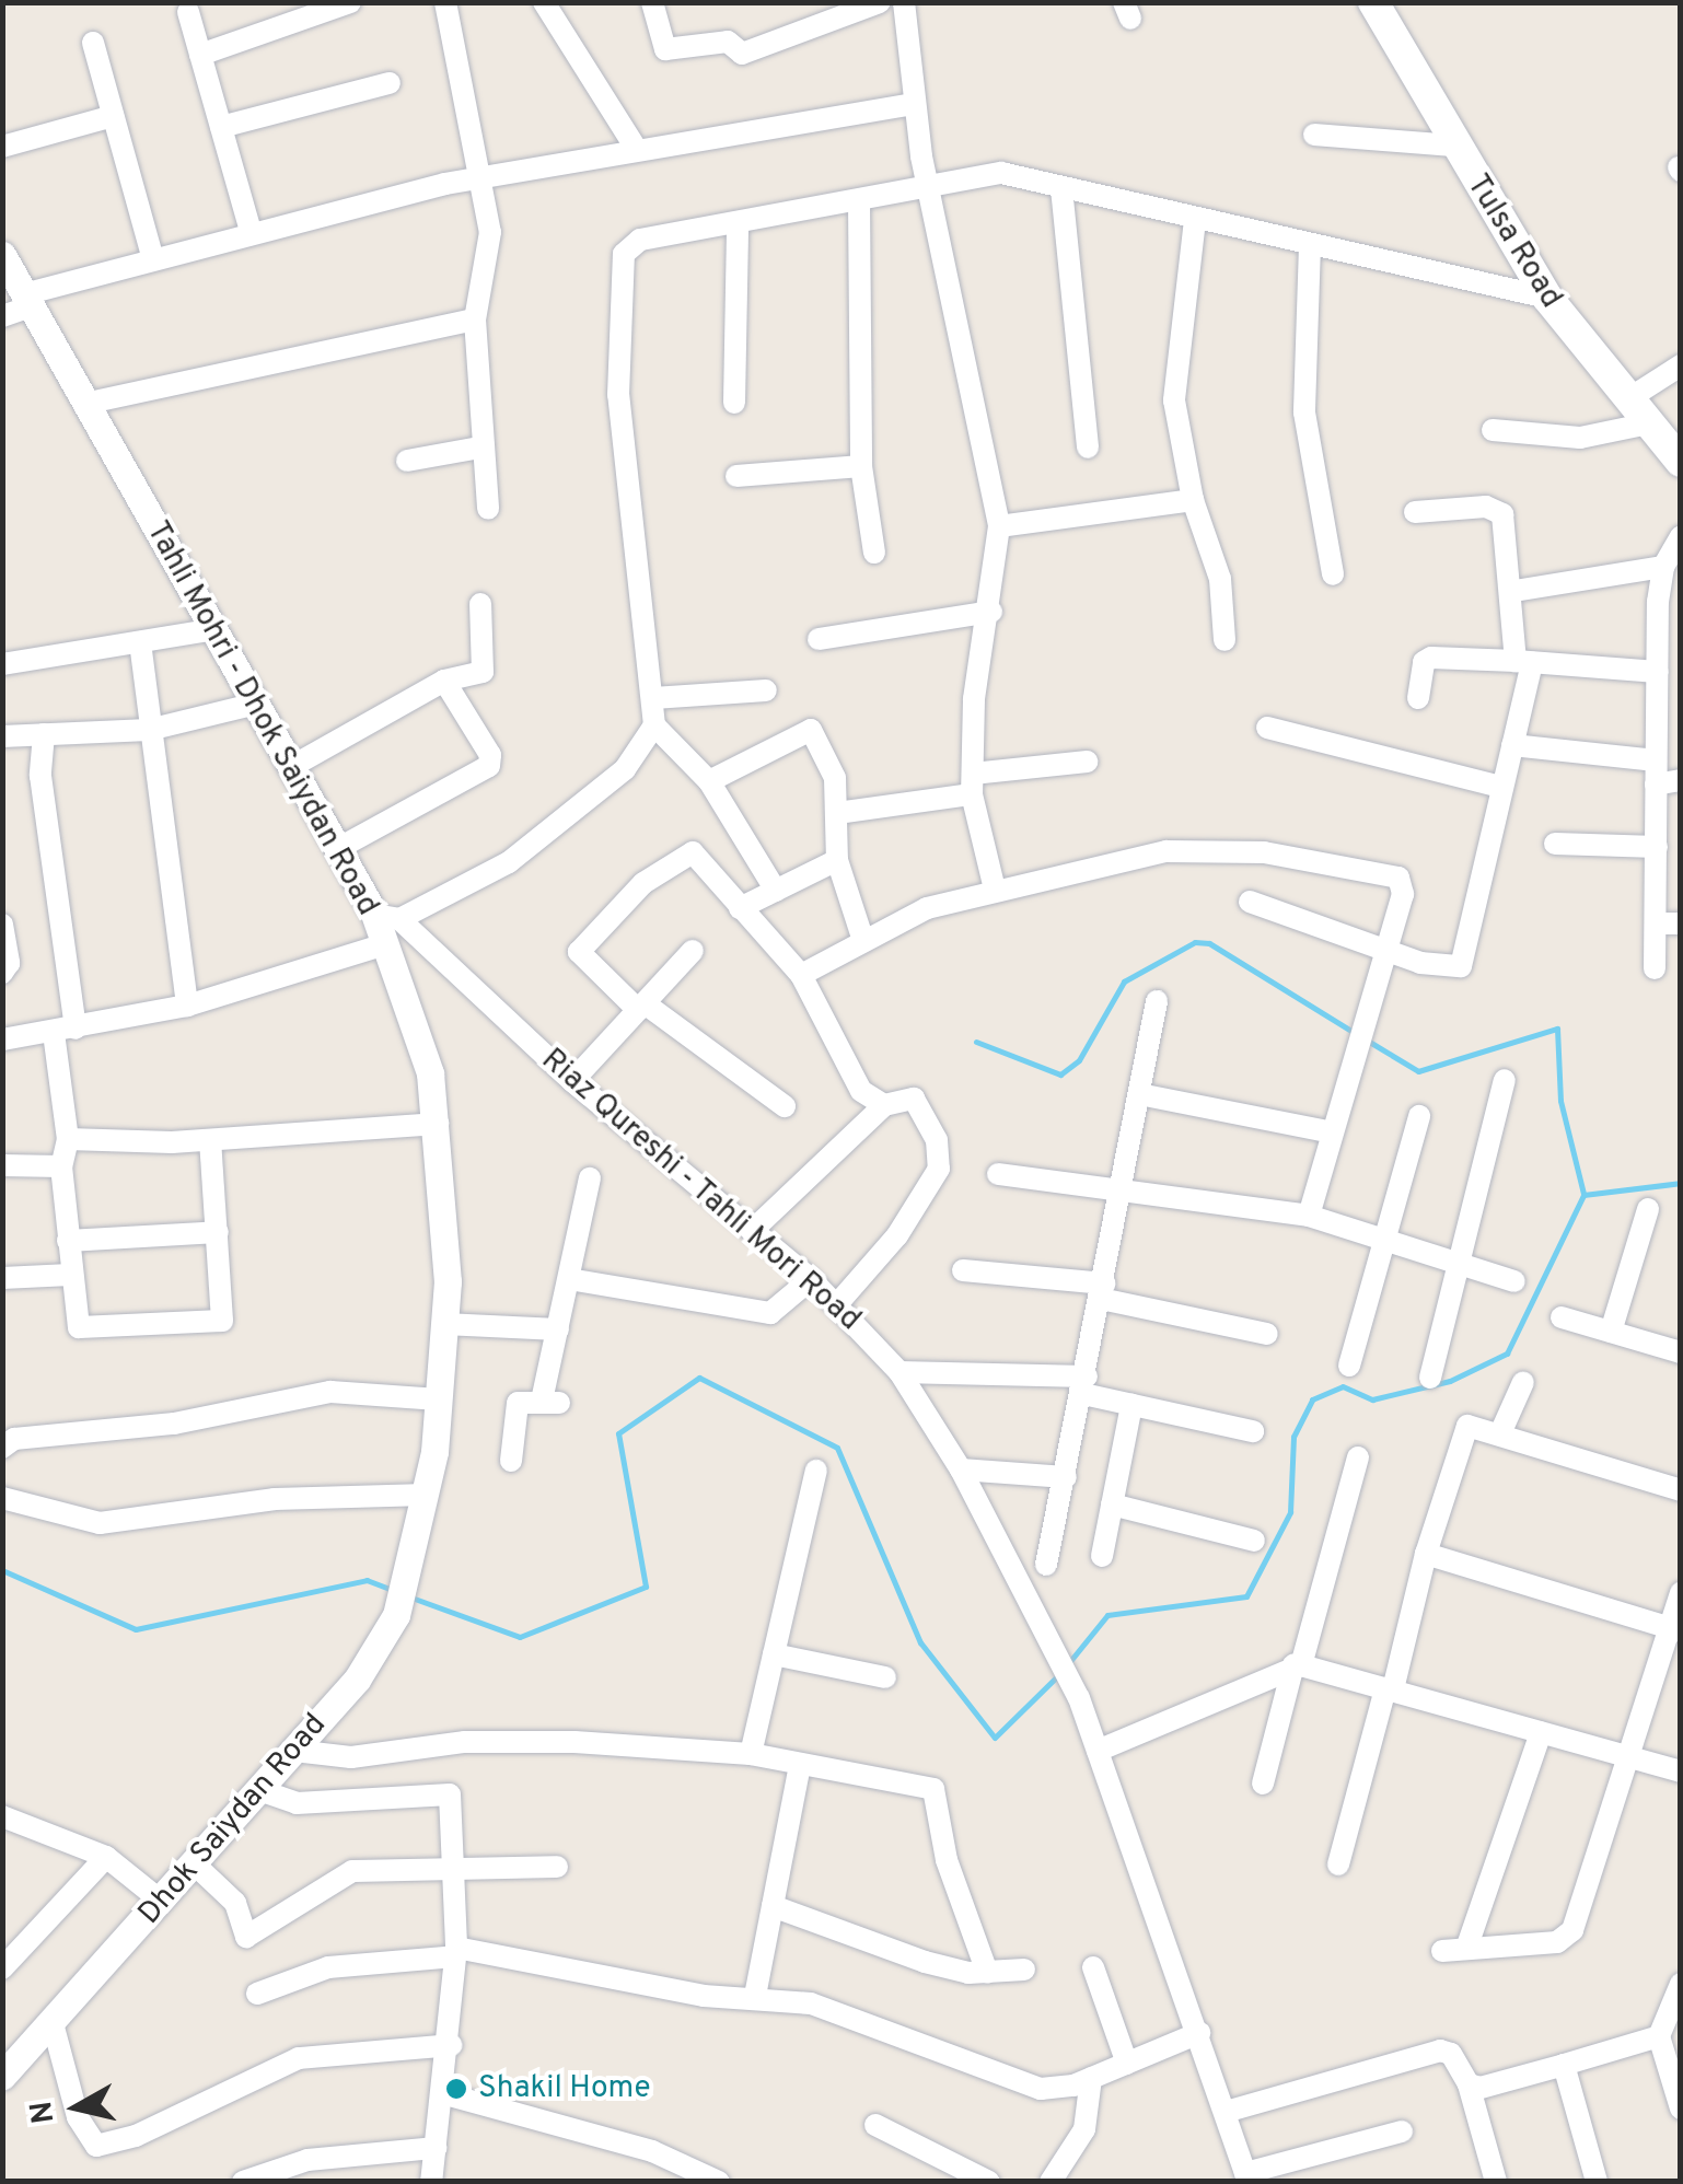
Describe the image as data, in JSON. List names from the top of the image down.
{
  "streets": {
    "main road": ["Tulsa Road"],
    "street": ["Tahli Mohri - Dhok Saiydan Road", "Riaz Qureshi - Tahli Mori Road", "Dhok Saiydan Road"]
  },
  "crossings": [
    ["Tahli Mohri - Dhok Saiydan Road", "Riaz Qureshi - Tahli Mori Road"],
    ["Tahli Mohri - Dhok Saiydan Road", "Dhok Saiydan Road"]
  ],
  "places": ["Shakil Home"],
  "north": "left"
}
